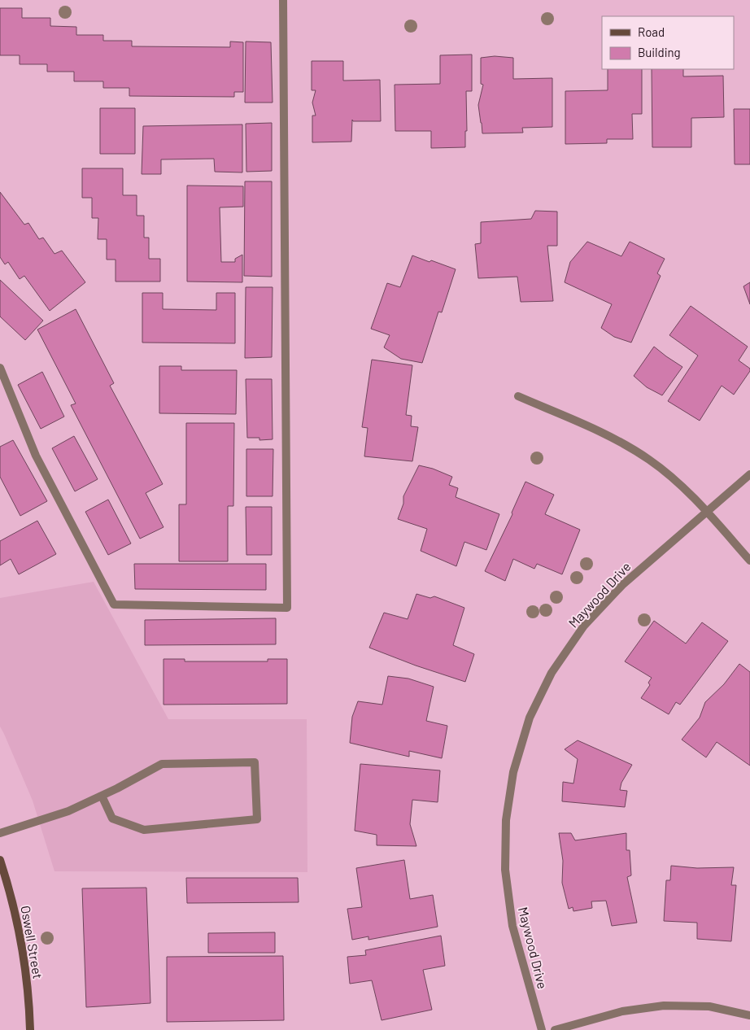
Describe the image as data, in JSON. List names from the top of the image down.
{
  "streets": {
    "main road": ["Oswell Street"],
    "street": ["Maywood Drive"]
  },
  "legend": ["Road", "Building"]
}
